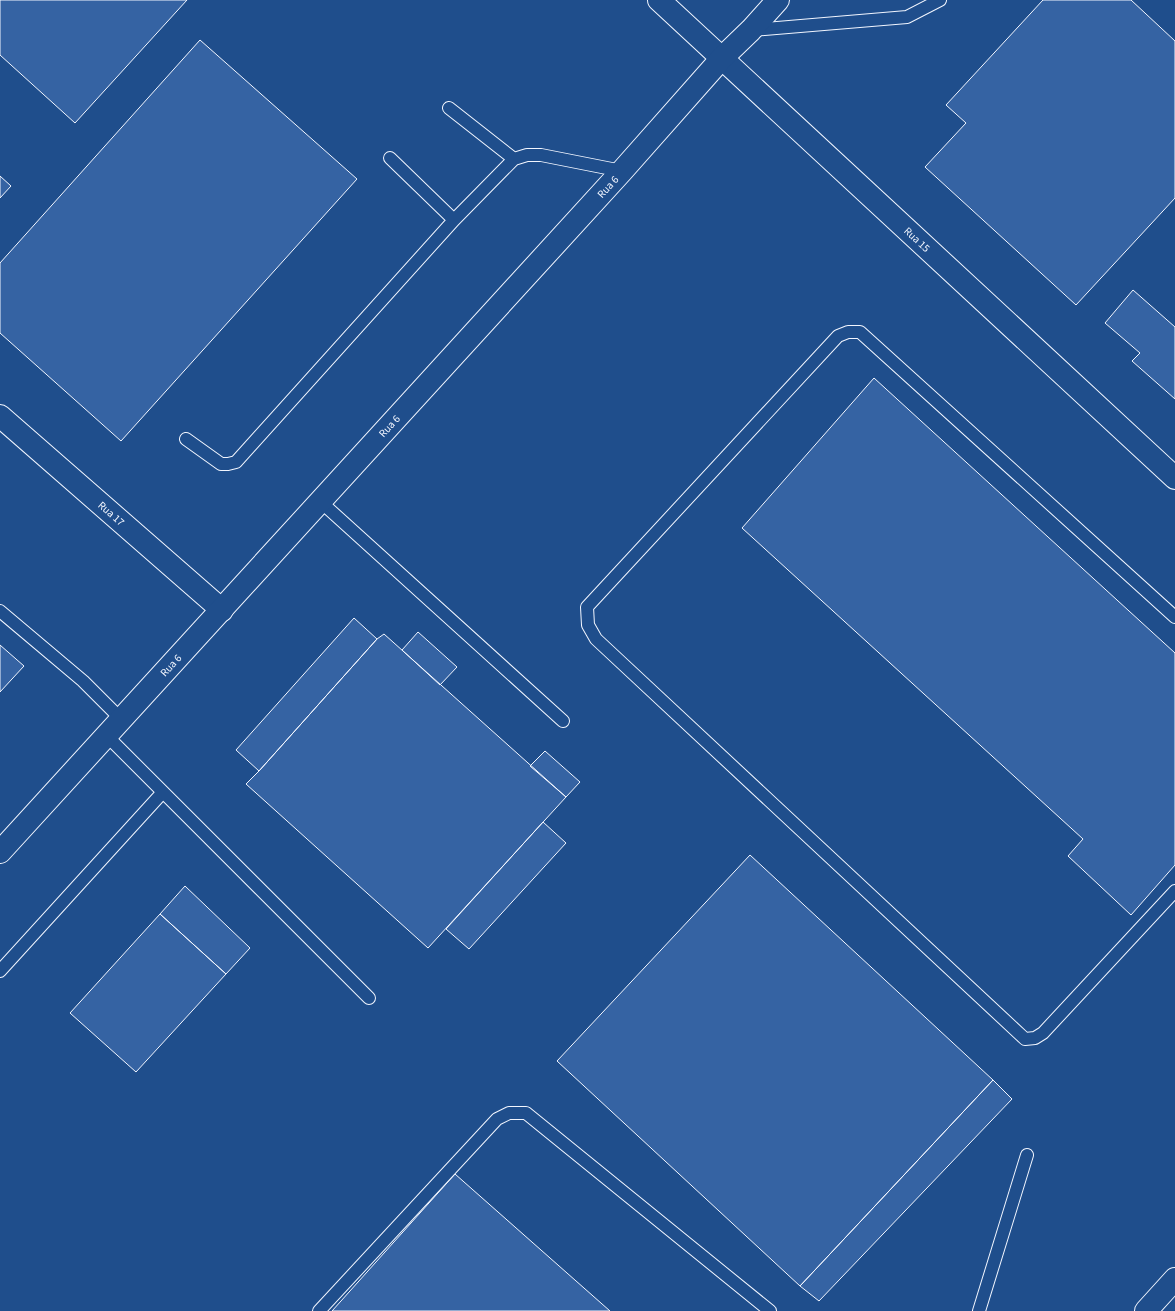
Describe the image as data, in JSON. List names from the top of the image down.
{
  "streets": {
    "street": ["Rua 6", "Rua 15", "Rua 17"]
  },
  "crossings": [
    ["Rua 6", "Rua 15"],
    ["Rua 6", "Rua 17"]
  ]
}
